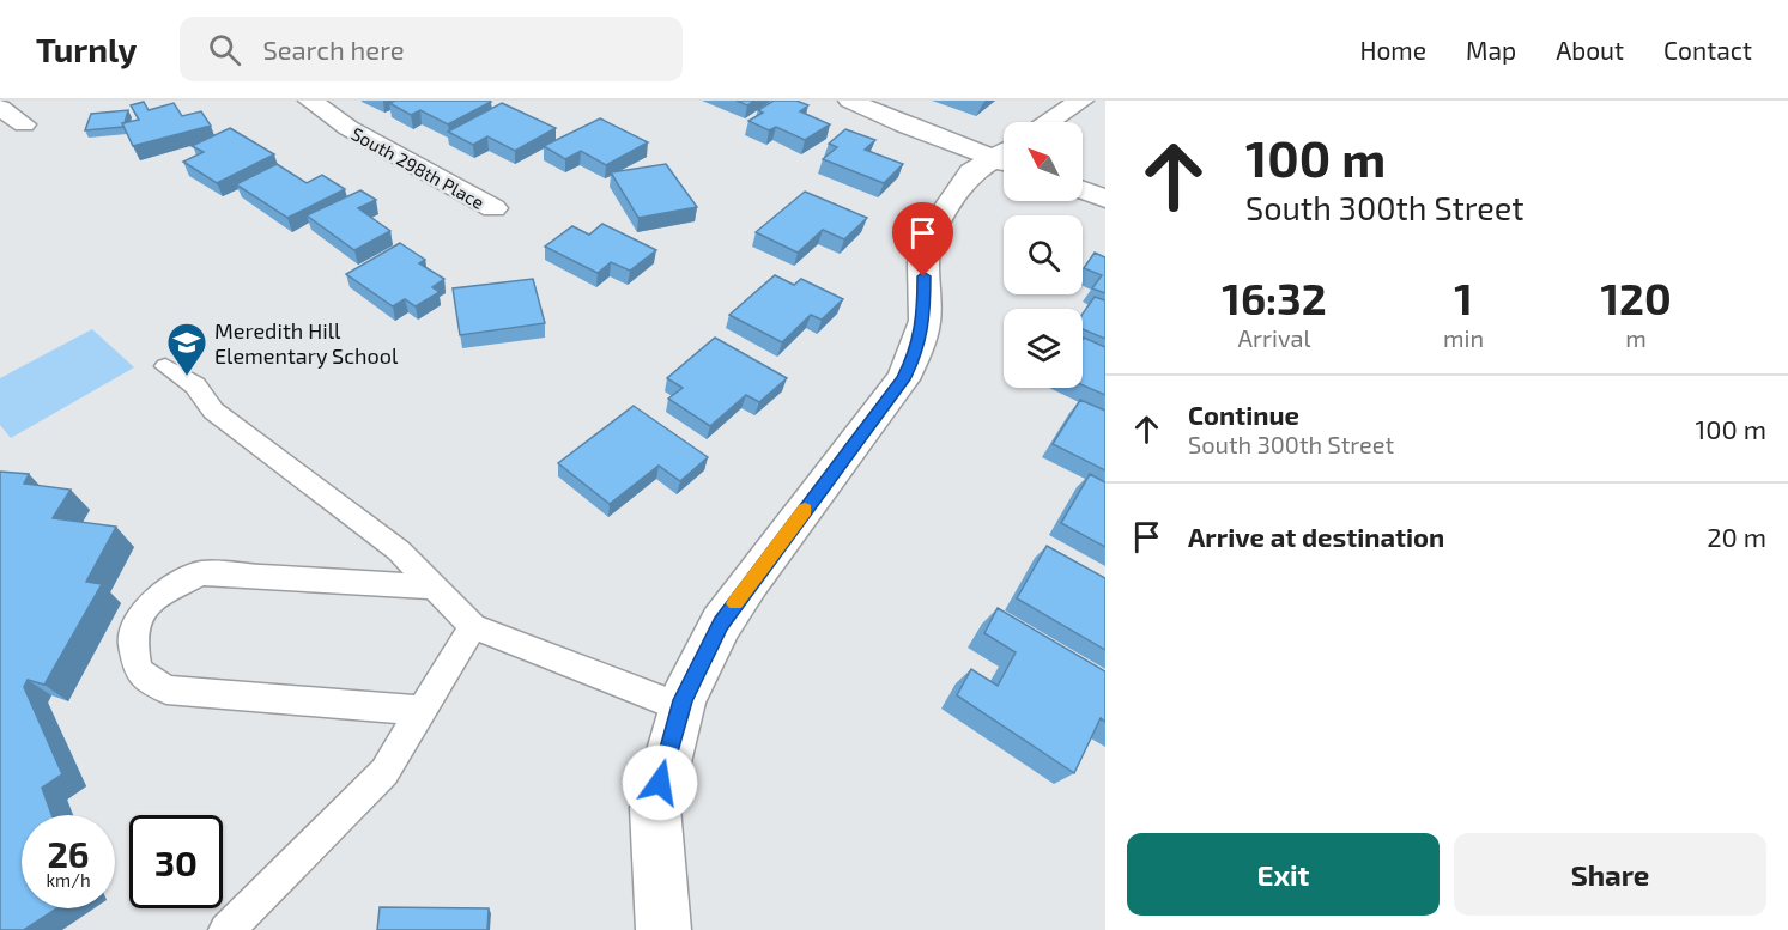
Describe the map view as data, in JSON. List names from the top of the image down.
{
  "streets": {
    "street": ["South 298th Place"]
  },
  "places": {
    "school or university": ["Meredith Hill Elementary School"]
  },
  "north": "top left",
  "page": {
    "header": "Turnly",
    "search": "Search here",
    "nav": [
      "Home",
      "Map",
      "About",
      "Contact"
    ],
    "turn": ["100 m", "South 300th Street"],
    "eta": [
      "16:32",
      "Arrival",
      "1",
      "min",
      "120",
      "m"
    ],
    "list": [
      {
        "name": "Continue",
        "note": "South 300th Street",
        "value": "100 m"
      },
      {
        "name": "Arrive at destination",
        "value": "20 m"
      }
    ],
    "speed": "26 km/h",
    "limit": "30",
    "buttons": ["Exit", "Share"]
  }
}
